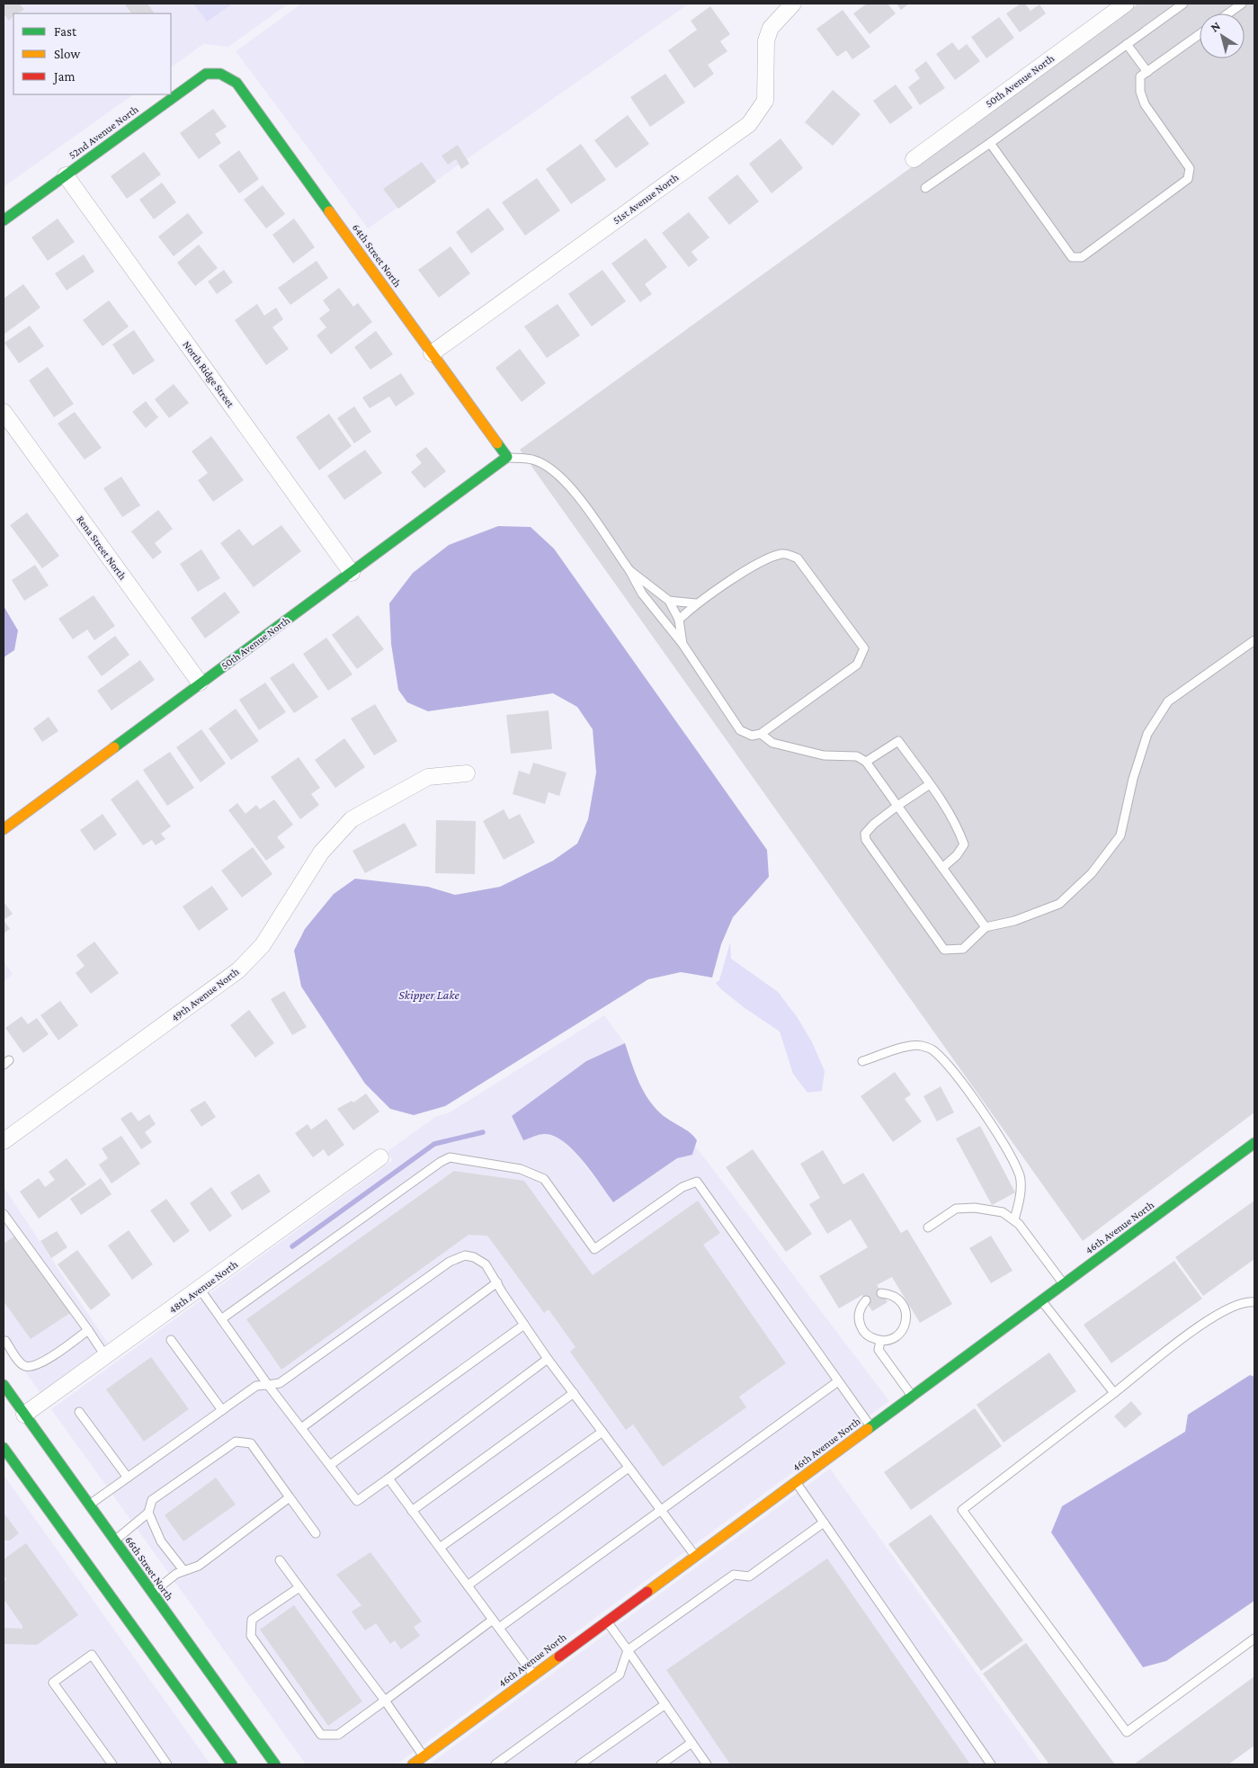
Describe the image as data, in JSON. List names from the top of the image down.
{
  "streets": {
    "street": [
      "50th Avenue North",
      "52nd Avenue North",
      "51st Avenue North",
      "64th Street North",
      "North Ridge Street",
      "Rena Street North",
      "49th Avenue North",
      "46th Avenue North",
      "48th Avenue North",
      "66th Street North"
    ]
  },
  "crossings": [
    ["50th Avenue North", "64th Street North"],
    ["50th Avenue North", "North Ridge Street"],
    ["50th Avenue North", "Rena Street North"],
    ["52nd Avenue North", "64th Street North"],
    ["52nd Avenue North", "North Ridge Street"],
    ["51st Avenue North", "64th Street North"],
    ["48th Avenue North", "66th Street North"]
  ],
  "water": ["Skipper Lake"],
  "legend": ["Fast", "Slow", "Jam"],
  "north": "top left"
}
